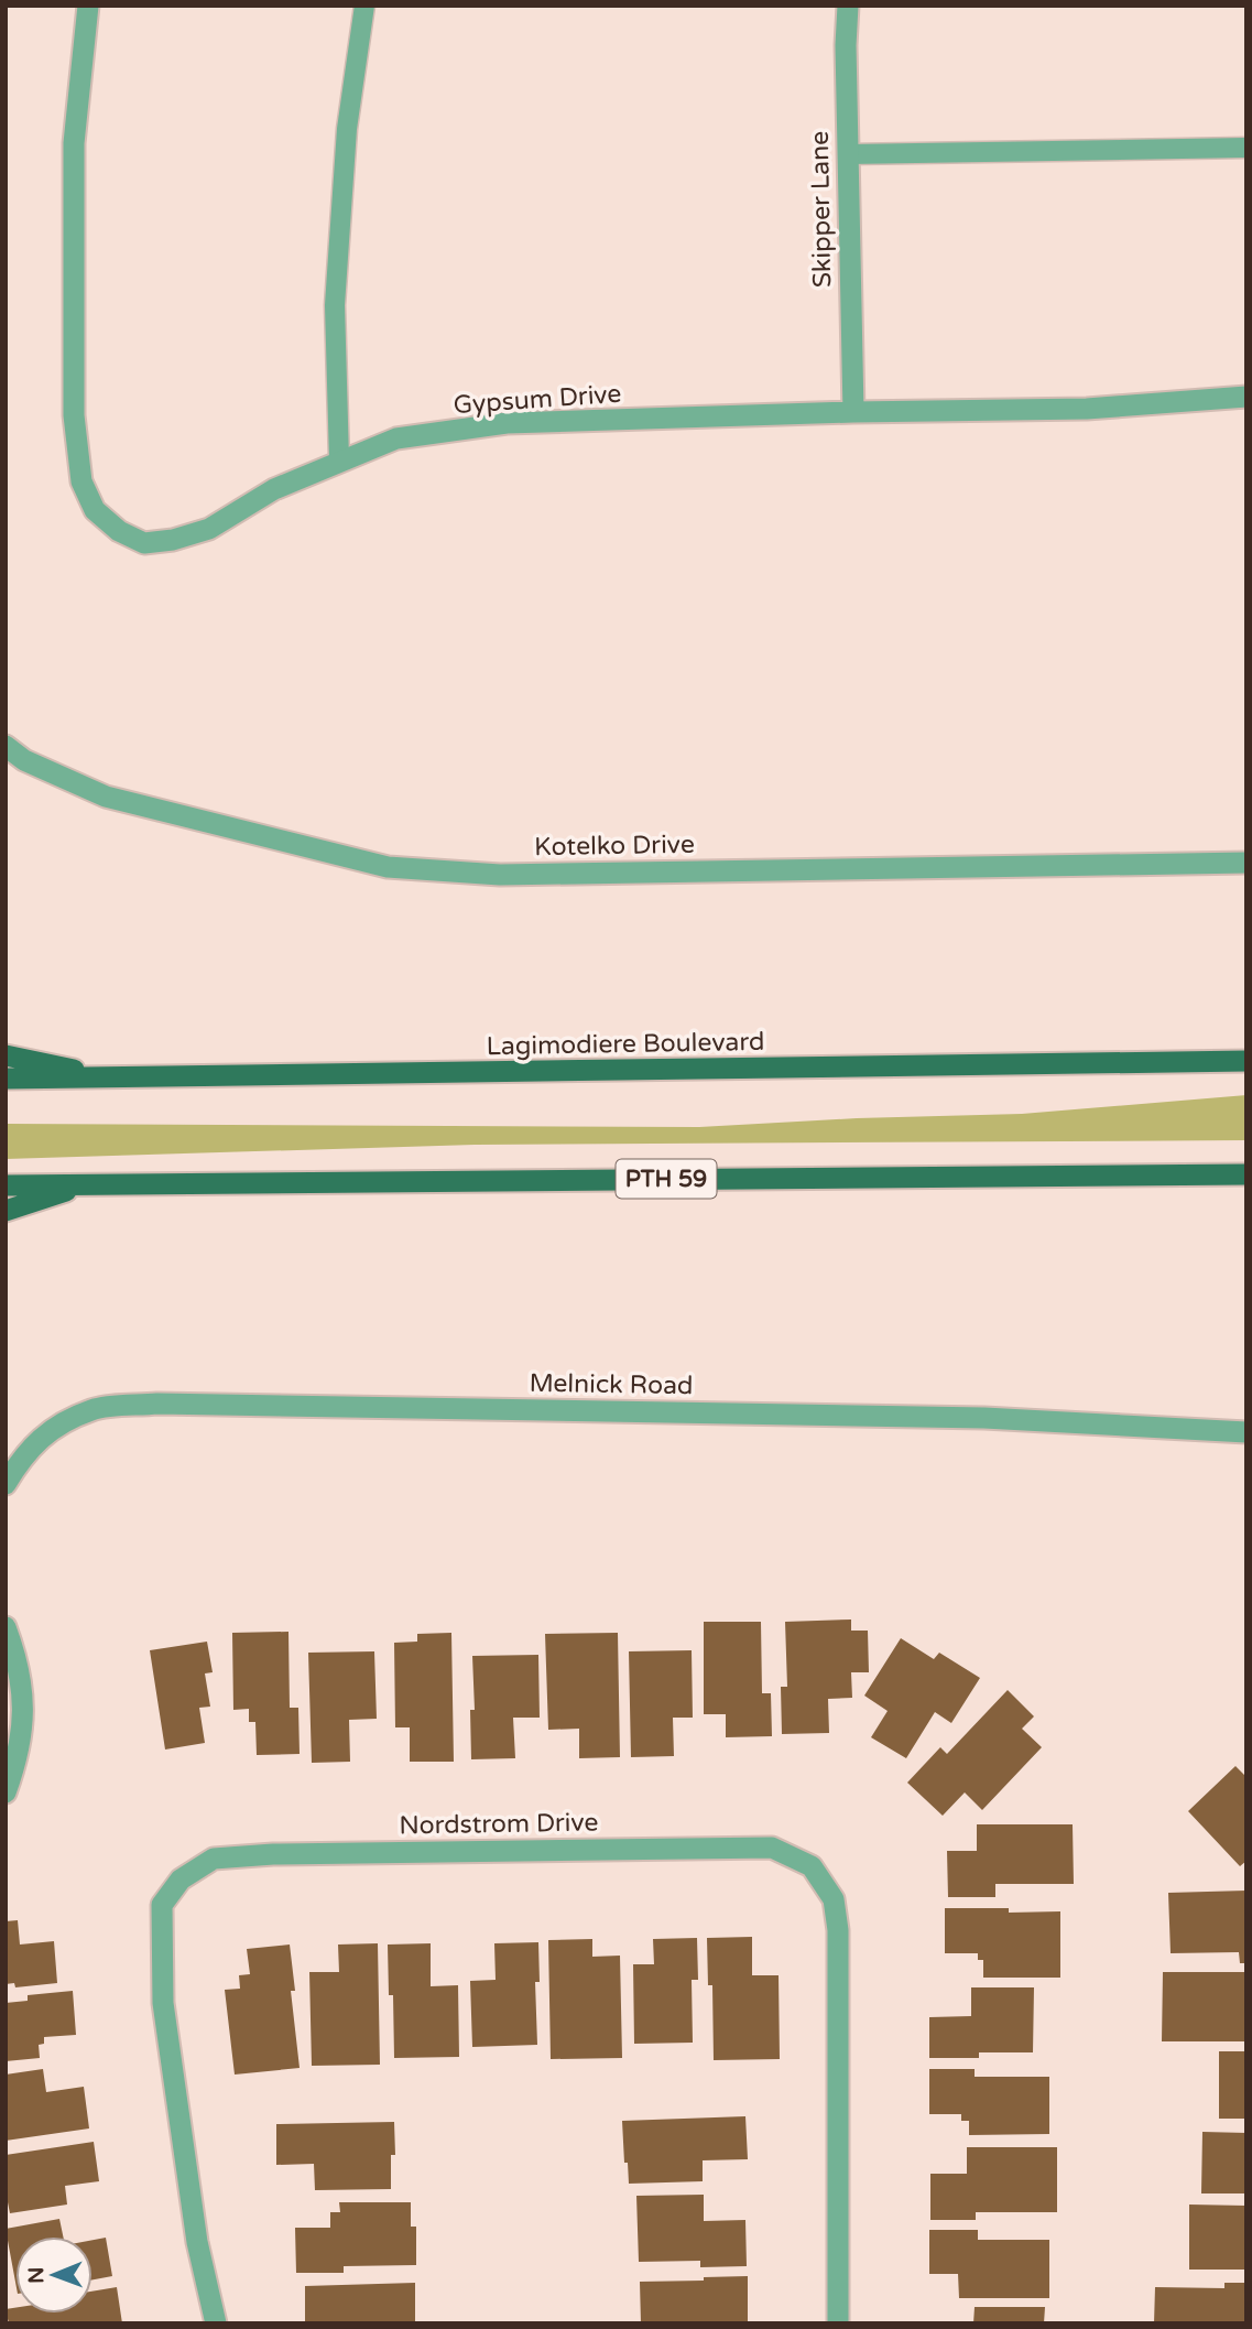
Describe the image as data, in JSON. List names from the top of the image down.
{
  "streets": {
    "main road": ["Lagimodiere Boulevard", "PTH 59"],
    "street": [
      "Skipper Lane",
      "Gypsum Drive",
      "Kotelko Drive",
      "Melnick Road",
      "Nordstrom Drive"
    ]
  },
  "crossings": [
    ["Skipper Lane", "Gypsum Drive"]
  ],
  "north": "left"
}
